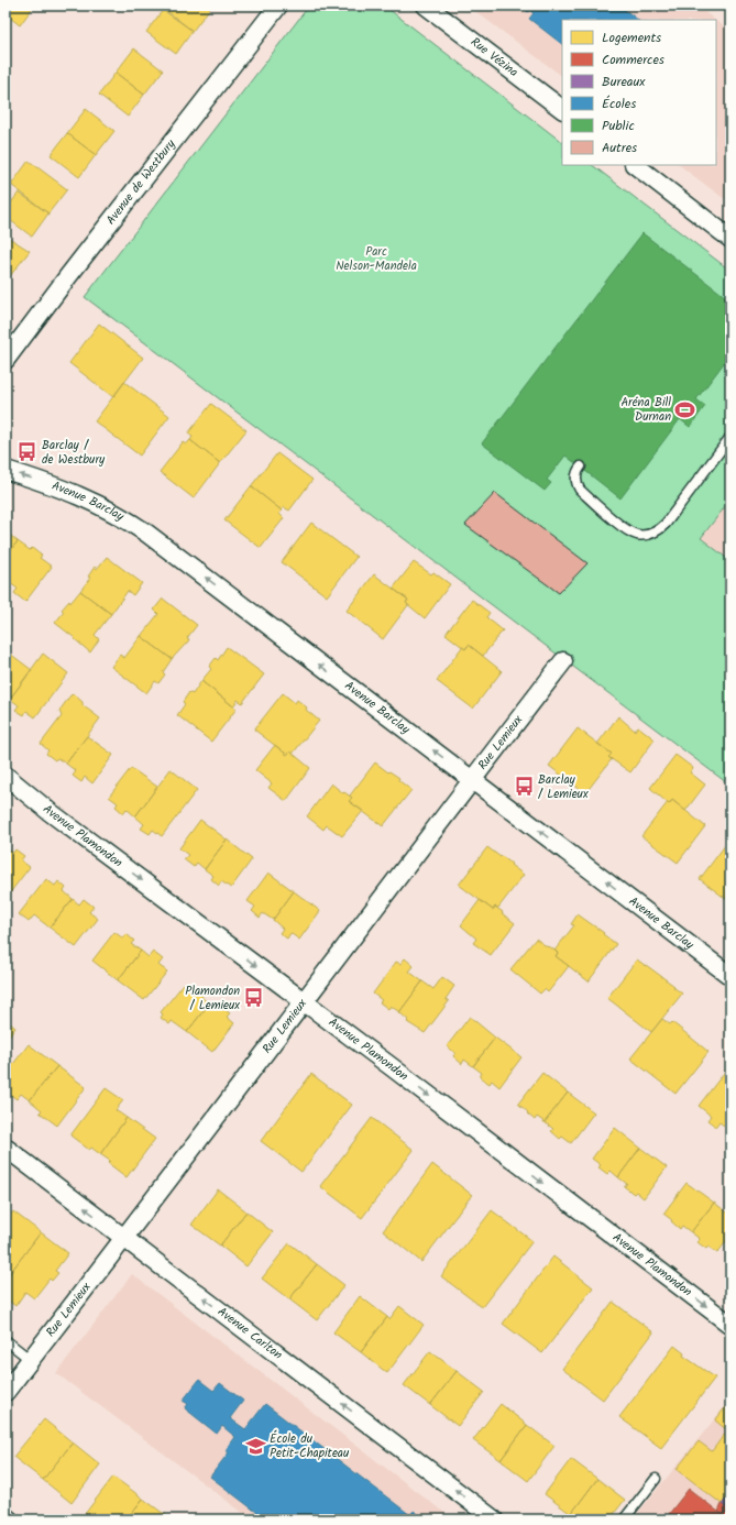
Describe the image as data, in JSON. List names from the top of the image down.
{
  "streets": {
    "street": [
      "Rue Vézina",
      "Avenue de Westbury",
      "Avenue Barclay",
      "Rue Lemieux",
      "Avenue Plamondon",
      "Avenue Carlton"
    ]
  },
  "crossings": [
    ["Avenue Barclay", "Rue Lemieux"],
    ["Rue Lemieux", "Avenue Plamondon"],
    ["Rue Lemieux", "Avenue Carlton"]
  ],
  "one_way": ["Avenue Barclay", "Avenue Plamondon", "Avenue Carlton"],
  "parks": ["Parc Nelson-Mandela"],
  "places": {
    "sports": ["Aréna Bill Durnan"],
    "bus stop": ["Barclay / de Westbury", "Barclay / Lemieux", "Plamondon / Lemieux"],
    "school or university": ["École du Petit-Chapiteau"]
  },
  "legend": [
    "Logements",
    "Commerces",
    "Bureaux",
    "Écoles",
    "Public",
    "Autres"
  ]
}
